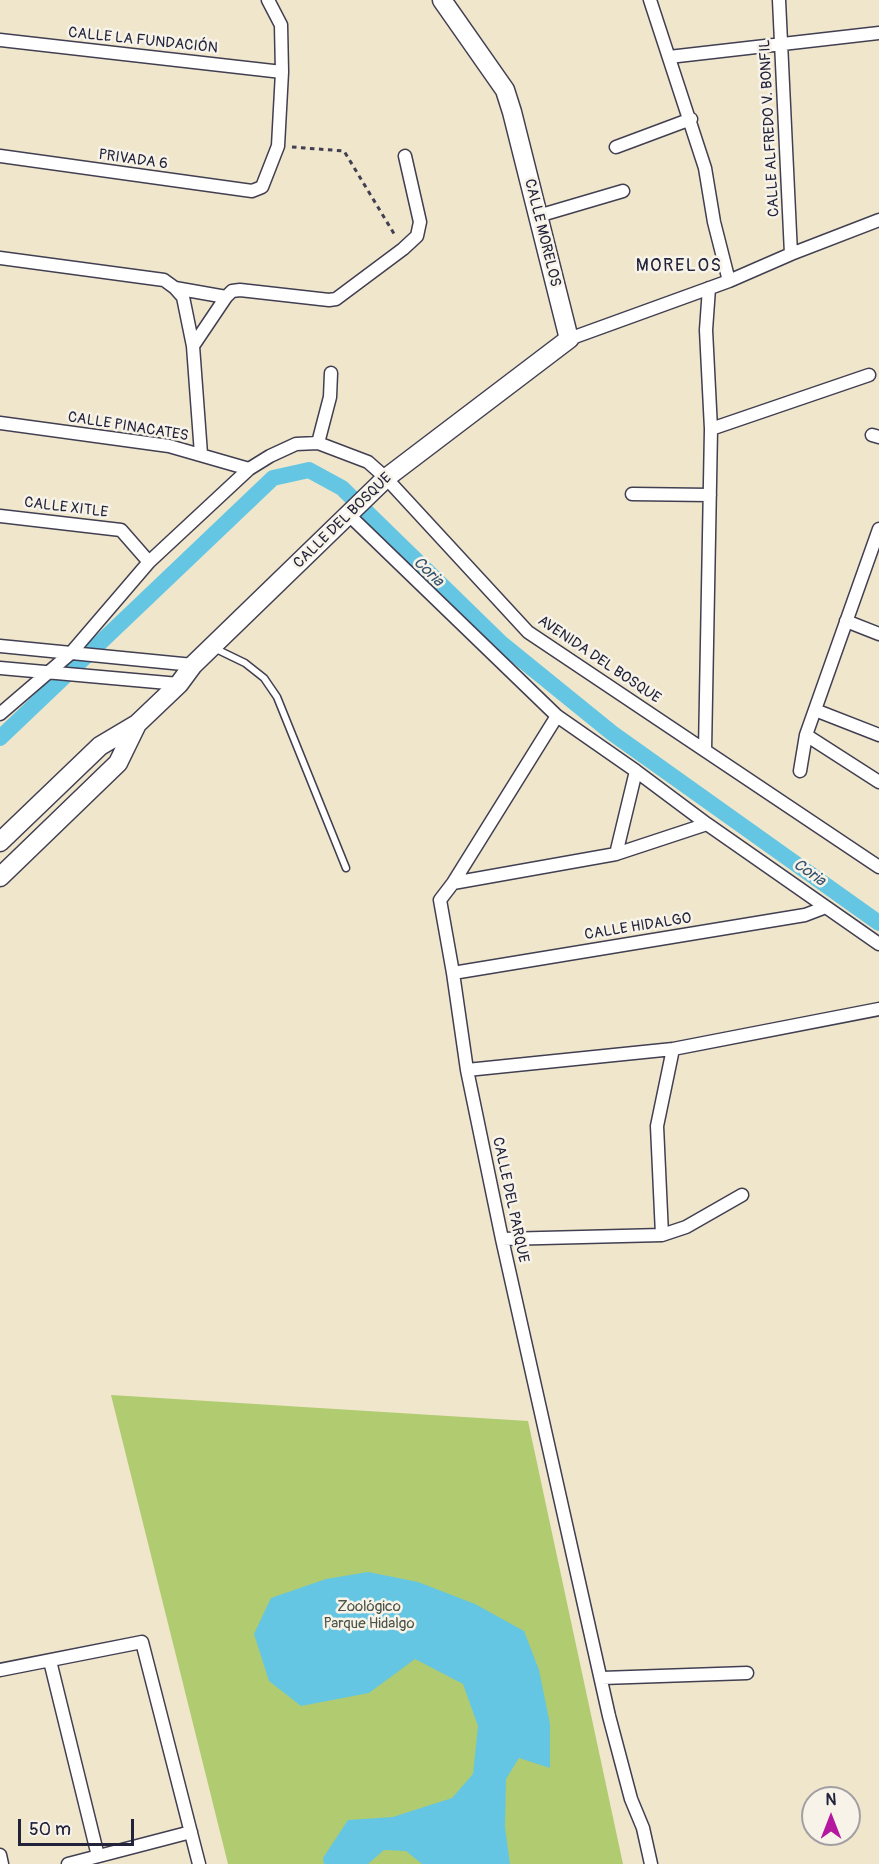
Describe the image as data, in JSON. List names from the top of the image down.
{
  "streets": {
    "street": [
      "CALLE LA FUNDACIÓN",
      "CALLE ALFREDO V. BONFIL",
      "PRIVADA 6",
      "CALLE MORELOS",
      "CALLE PINACATES",
      "CALLE XITLE",
      "CALLE DEL BOSQUE",
      "AVENIDA DEL BOSQUE",
      "CALLE HIDALGO",
      "CALLE DEL PARQUE"
    ]
  },
  "crossings": [
    ["CALLE MORELOS", "CALLE DEL BOSQUE"],
    ["CALLE PINACATES", "AVENIDA DEL BOSQUE"],
    ["CALLE DEL BOSQUE", "AVENIDA DEL BOSQUE"],
    ["CALLE HIDALGO", "CALLE DEL PARQUE"]
  ],
  "districts": ["MORELOS"],
  "water": ["Coria"],
  "parks": ["Zoológico Parque Hidalgo"],
  "scale_bar": "50 m",
  "north": "top"
}
